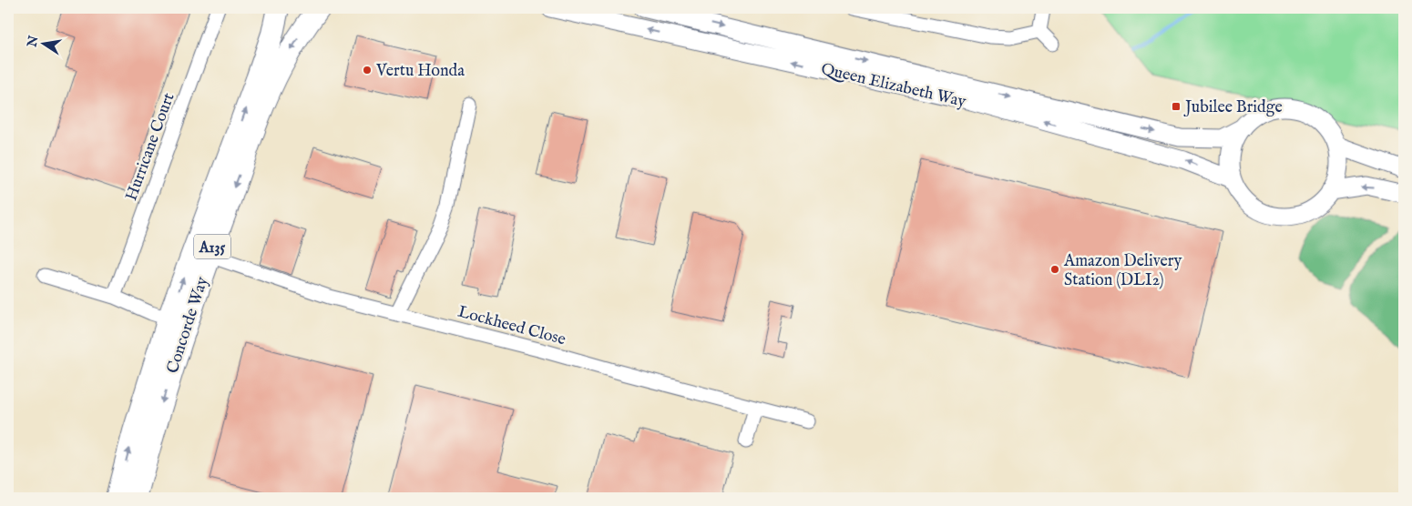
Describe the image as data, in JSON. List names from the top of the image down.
{
  "streets": {
    "main road": ["A135", "Concorde Way"],
    "street": ["Queen Elizabeth Way", "Hurricane Court", "Lockheed Close"]
  },
  "crossings": [
    ["Concorde Way", "Lockheed Close"]
  ],
  "places": {
    "other": ["Vertu Honda", "Amazon Delivery Station (DLI2)"],
    "transit": ["Jubilee Bridge"]
  },
  "north": "left"
}
